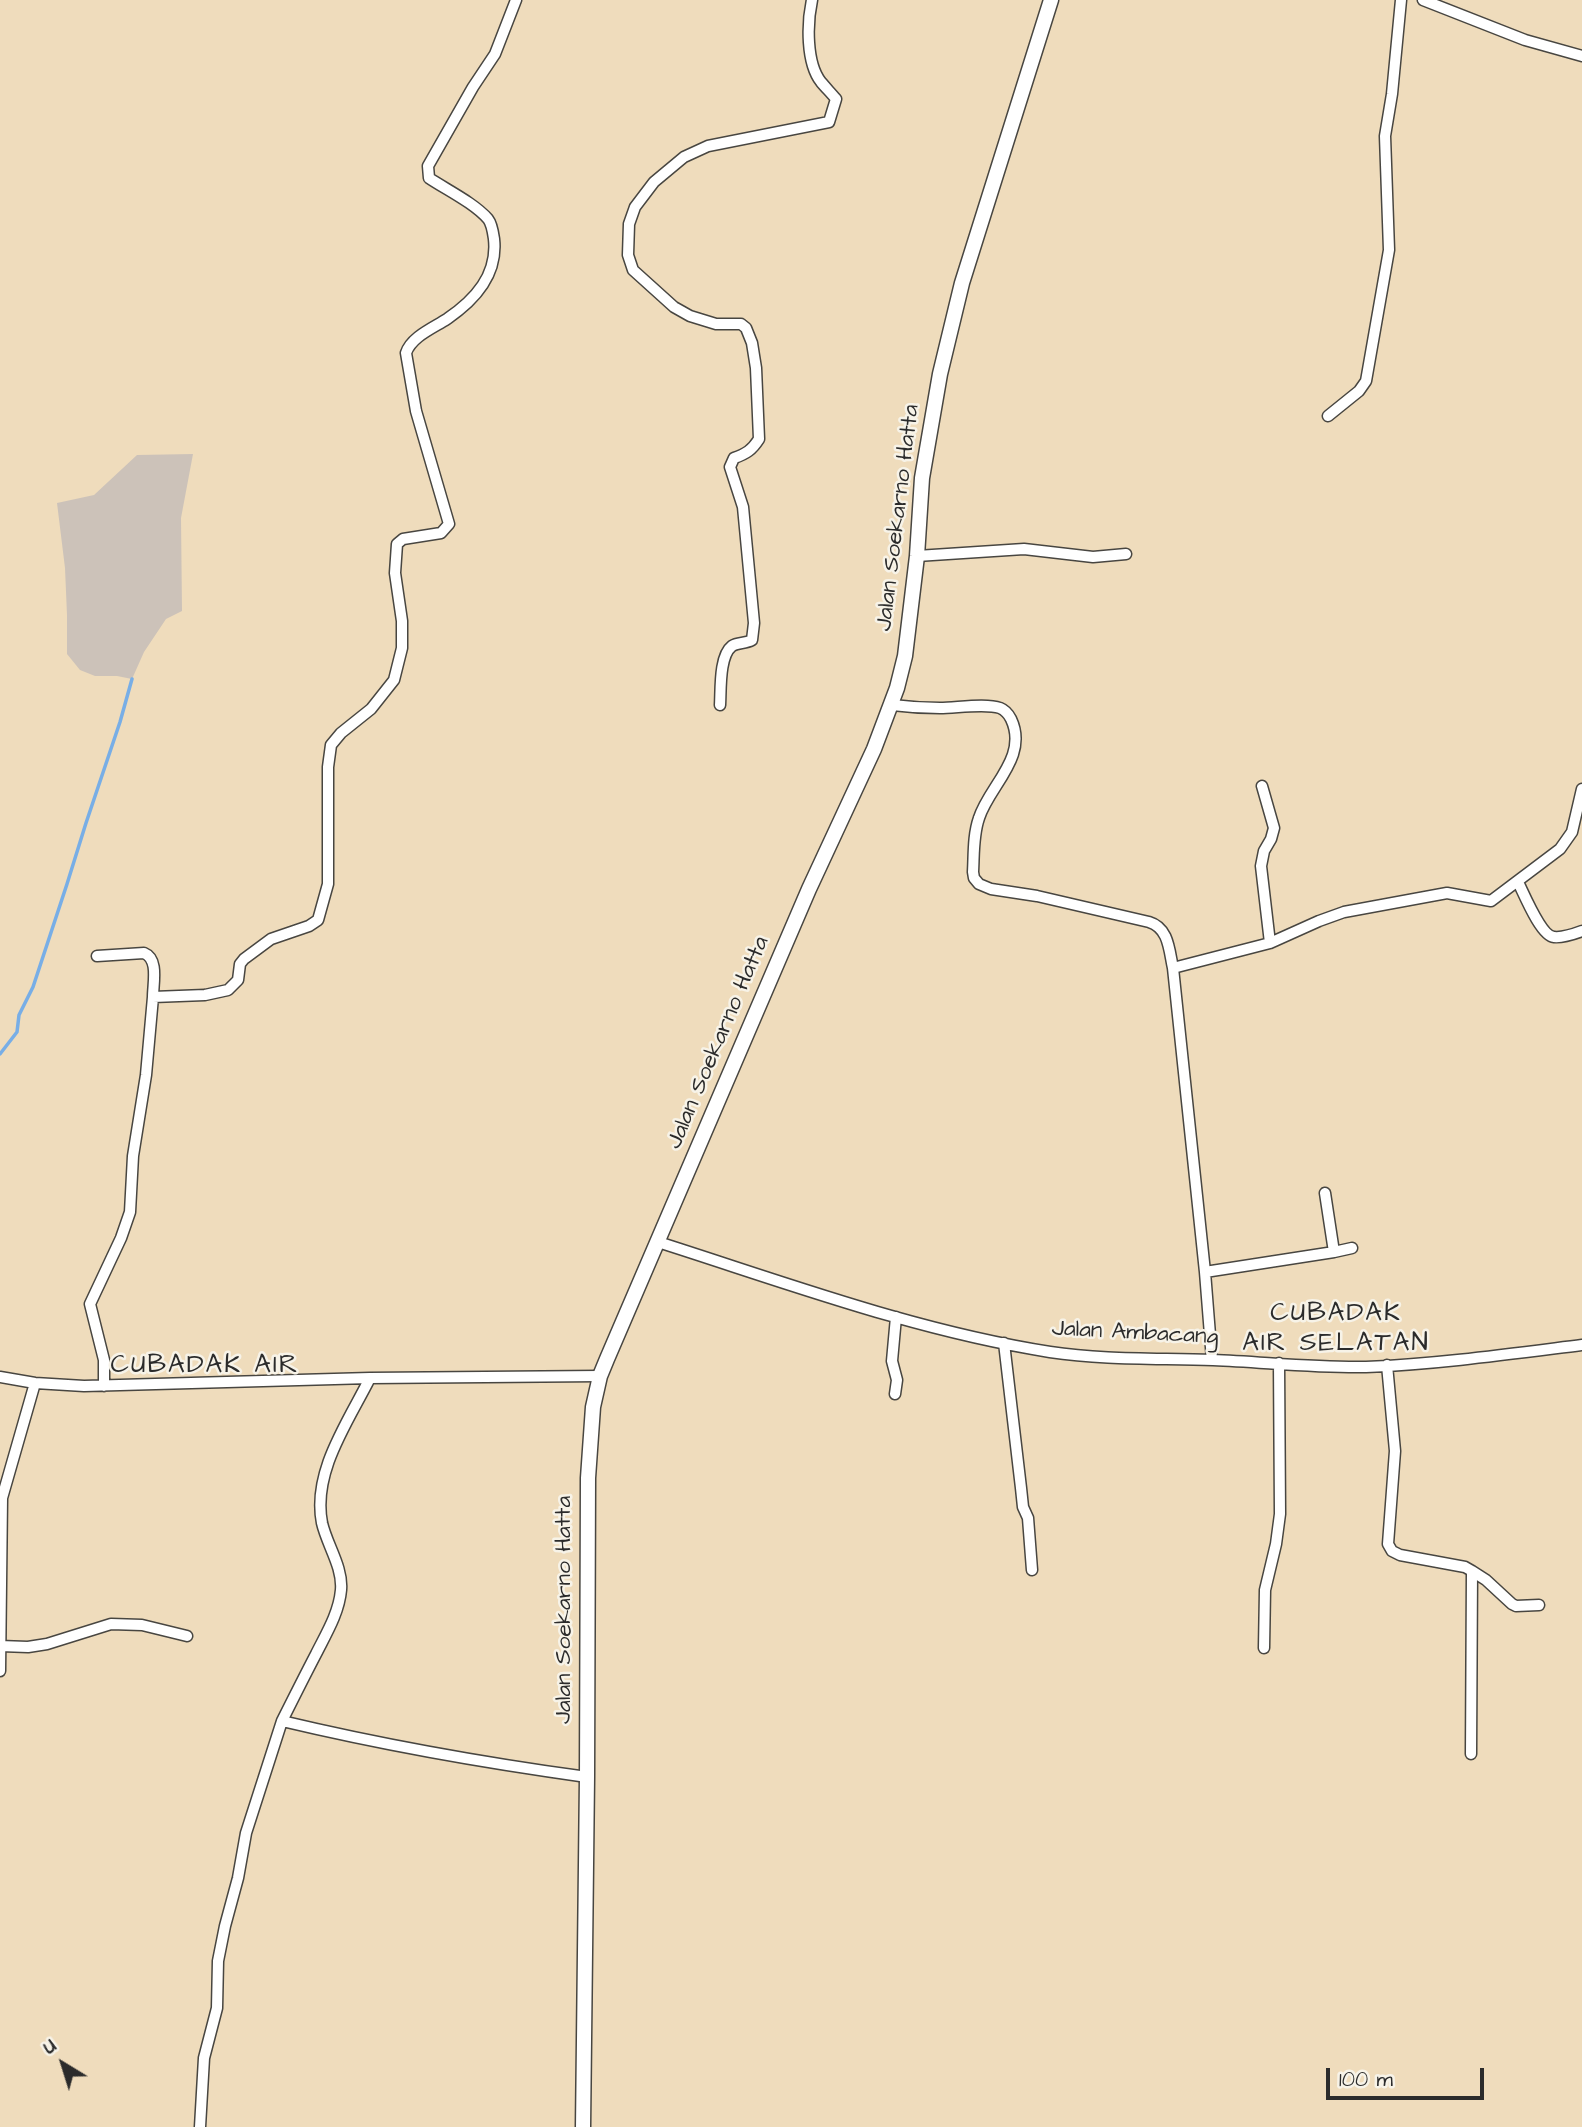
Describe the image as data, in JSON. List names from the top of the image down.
{
  "streets": {
    "street": ["Jalan Soekarno Hatta", "Jalan Ambacang"]
  },
  "crossings": [
    ["Jalan Soekarno Hatta", "Jalan Ambacang"]
  ],
  "districts": ["CUBADAK AIR SELATAN", "CUBADAK AIR"],
  "scale_bar": "100 m",
  "north": "top left"
}
